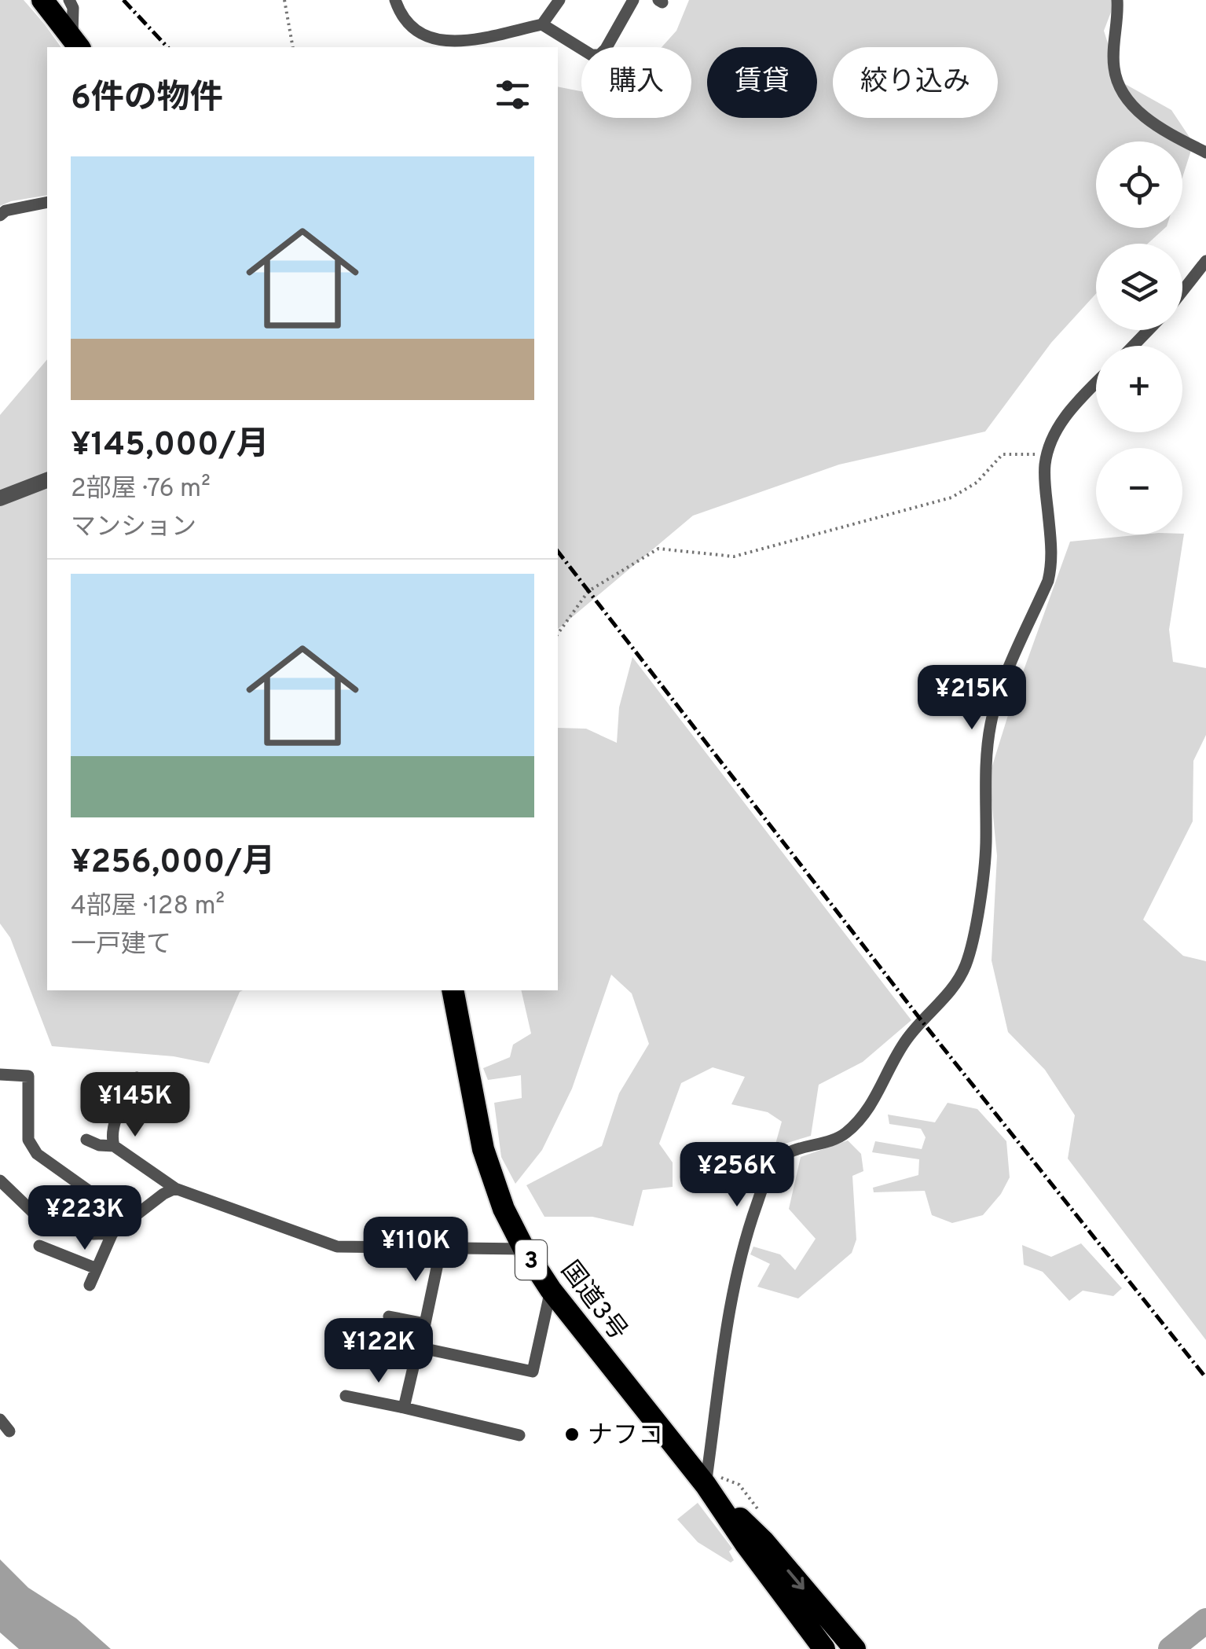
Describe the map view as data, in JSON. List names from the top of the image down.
{
  "streets": {
    "highway": ["3", "国道3号"]
  },
  "places": ["ナフコ"],
  "page": {
    "chip": ["購入", "賃貸", "絞り込み"],
    "heading": "6件の物件",
    "map_buttons": ["+", "−"],
    "list": [
      {
        "name": "¥145,000/月",
        "note": "2部屋 · 76 m² · マンション"
      },
      {
        "name": "¥256,000/月",
        "note": "4部屋 · 128 m² · 一戸建て"
      }
    ],
    "price": [
      "¥215K",
      "¥145K",
      "¥256K",
      "¥223K",
      "¥110K",
      "¥122K"
    ]
  }
}
